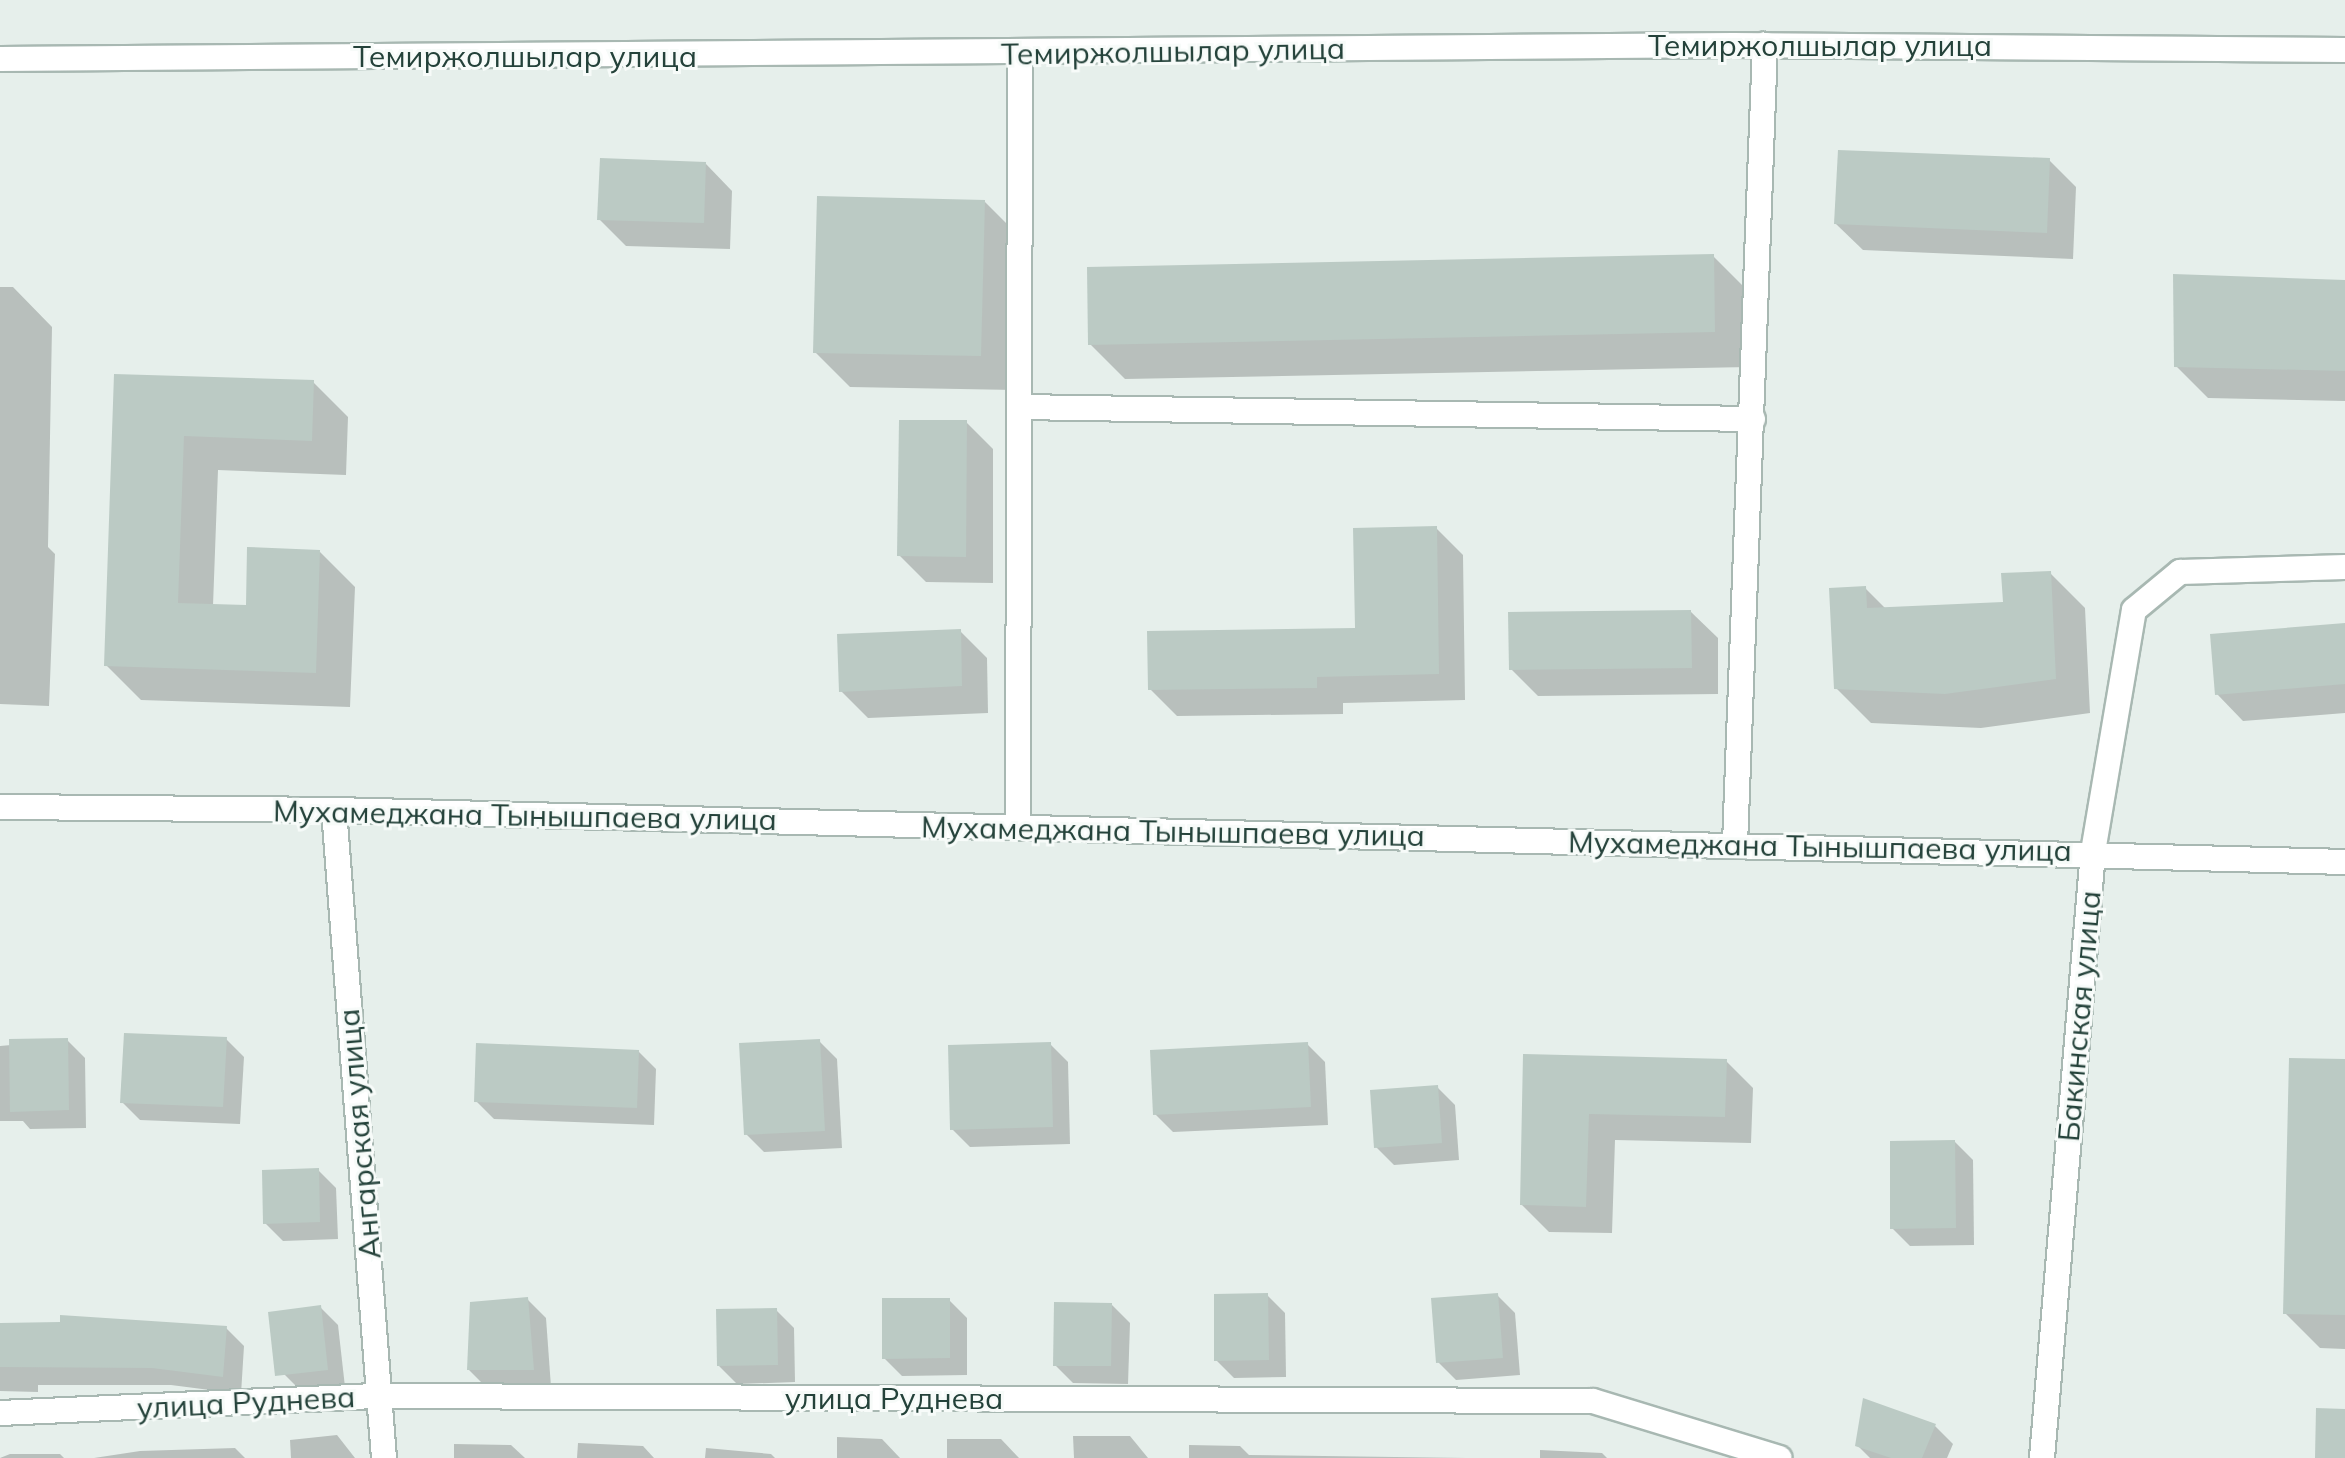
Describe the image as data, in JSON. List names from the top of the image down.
{
  "streets": {
    "street": [
      "Темиржолшылар улица",
      "Мухамеджана Тынышпаева улица",
      "Бакинская улица",
      "Ангарская улица",
      "улица Руднева"
    ]
  },
  "crossings": [
    ["Мухамеджана Тынышпаева улица", "Бакинская улица"],
    ["Мухамеджана Тынышпаева улица", "Ангарская улица"],
    ["Ангарская улица", "улица Руднева"]
  ]
}
